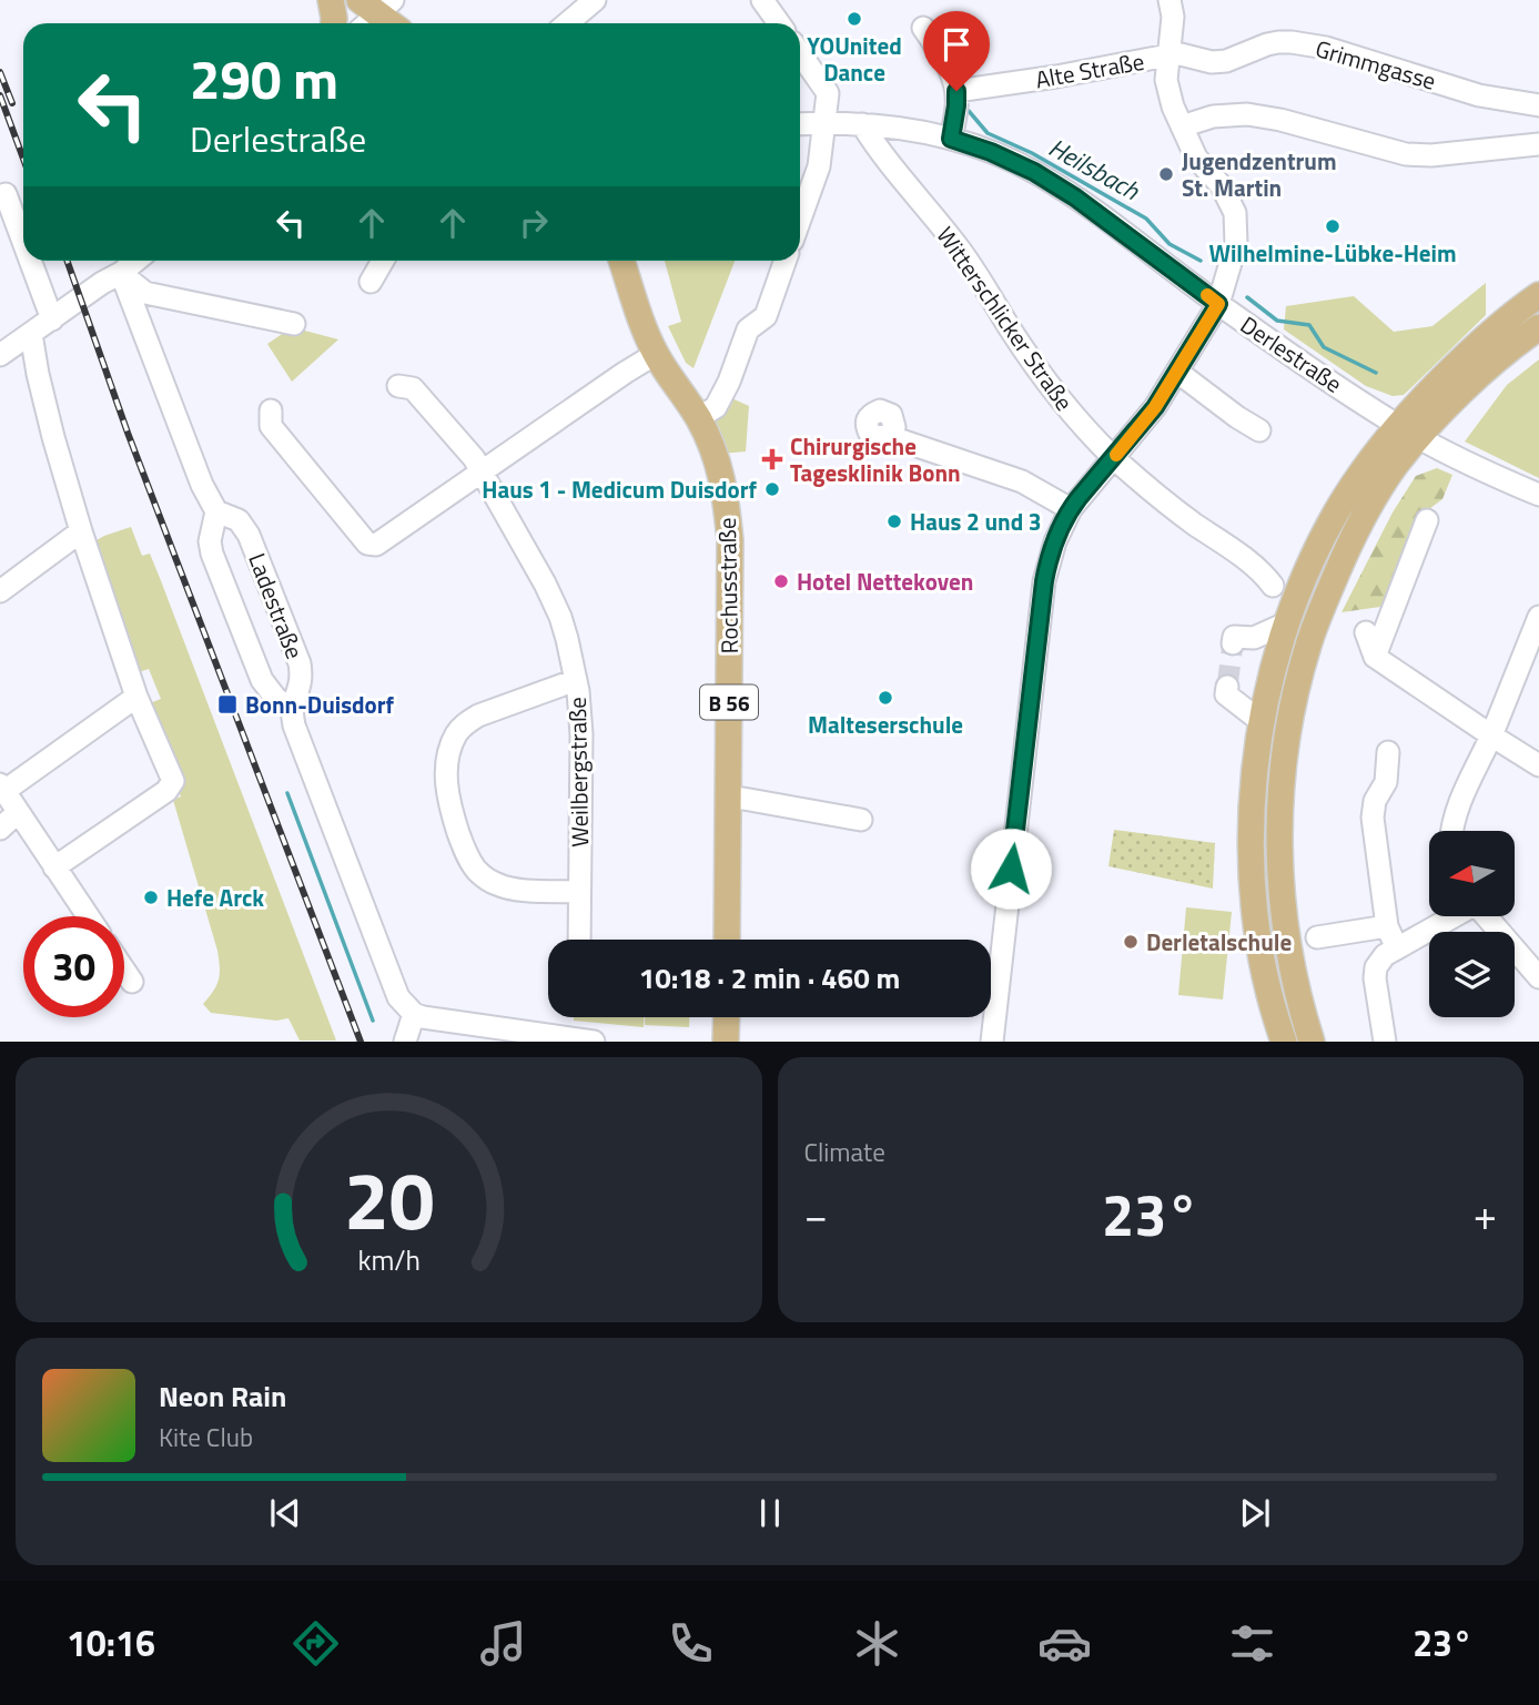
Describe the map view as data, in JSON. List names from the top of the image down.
{
  "streets": {
    "main road": ["Rochusstraße", "B 56"],
    "street": [
      "Grimmgasse",
      "Alte Straße",
      "Witterschlicker Straße",
      "Derlestraße",
      "Ladestraße",
      "Weilbergstraße"
    ]
  },
  "crossings": [
    ["Grimmgasse", "Alte Straße"],
    ["Witterschlicker Straße", "Derlestraße"],
    ["Rochusstraße", "B 56"]
  ],
  "water": ["Heilsbach"],
  "places": {
    "other": [
      "YOUnited Dance",
      "Jugendzentrum St. Martin",
      "Wilhelmine-Lübke-Heim",
      "Haus 1 - Medicum Duisdorf",
      "Haus 2 und 3",
      "Hotel Nettekoven",
      "Malteserschule",
      "Hefe Arck",
      "Derletalschule"
    ],
    "health": ["Chirurgische Tagesklinik Bonn"],
    "transit": ["Bonn-Duisdorf"]
  },
  "north": "left",
  "page": {
    "turn": ["290 m", "Derlestraße"],
    "limit": "30",
    "trip": "10:18 · 2 min · 460 m",
    "tile": "Climate",
    "heat": ["−", "23°", "+"],
    "song": ["Neon Rain", "Kite Club"],
    "tabs": ["10:16", "23°"],
    "gauge": ["20", "km/h"]
  }
}
